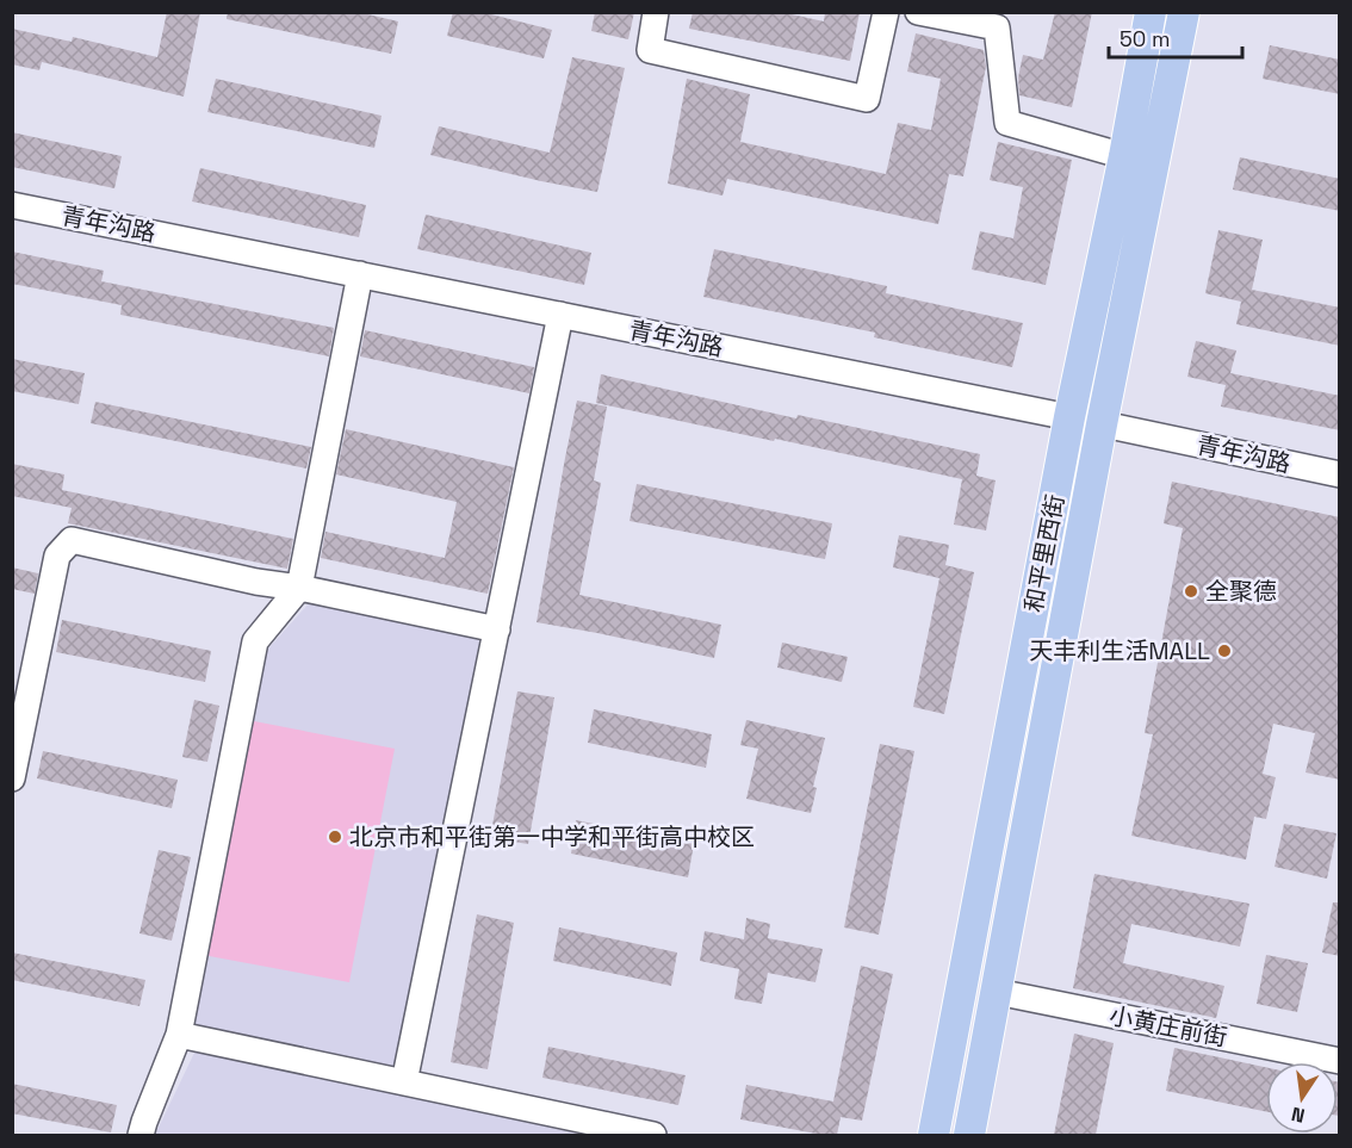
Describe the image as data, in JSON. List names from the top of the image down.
{
  "streets": {
    "main road": ["和平里西街"],
    "street": ["青年沟路", "小黄庄前街"]
  },
  "crossings": [
    ["青年沟路", "和平里西街"],
    ["和平里西街", "小黄庄前街"]
  ],
  "places": ["全聚德", "天丰利生活MALL", "北京市和平街第一中学和平街高中校区"],
  "scale_bar": "50 m",
  "north": "bottom"
}
